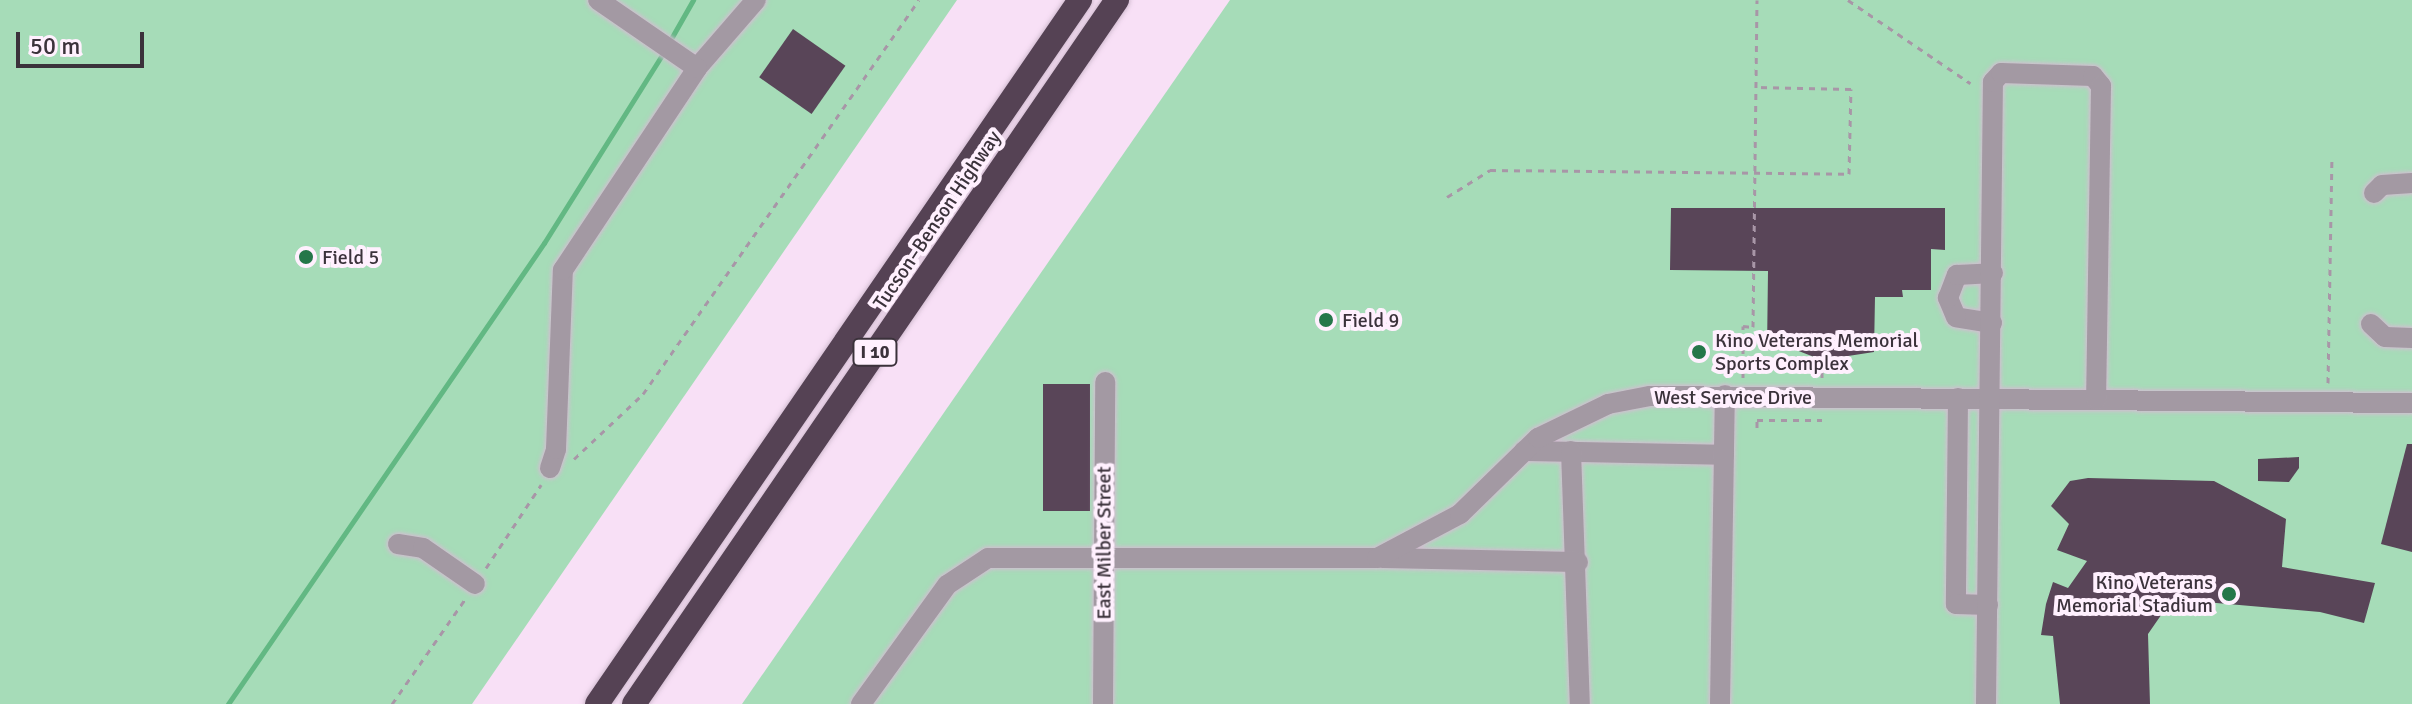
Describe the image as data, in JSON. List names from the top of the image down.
{
  "streets": {
    "highway": ["Tucson–Benson Highway", "I 10"],
    "street": ["West Service Drive", "East Milber Street"]
  },
  "crossings": [
    ["West Service Drive", "East Milber Street"]
  ],
  "places": [
    "Field 5",
    "Field 9",
    "Kino Veterans Memorial Sports Complex",
    "Kino Veterans Memorial Stadium"
  ],
  "scale_bar": "50 m"
}
